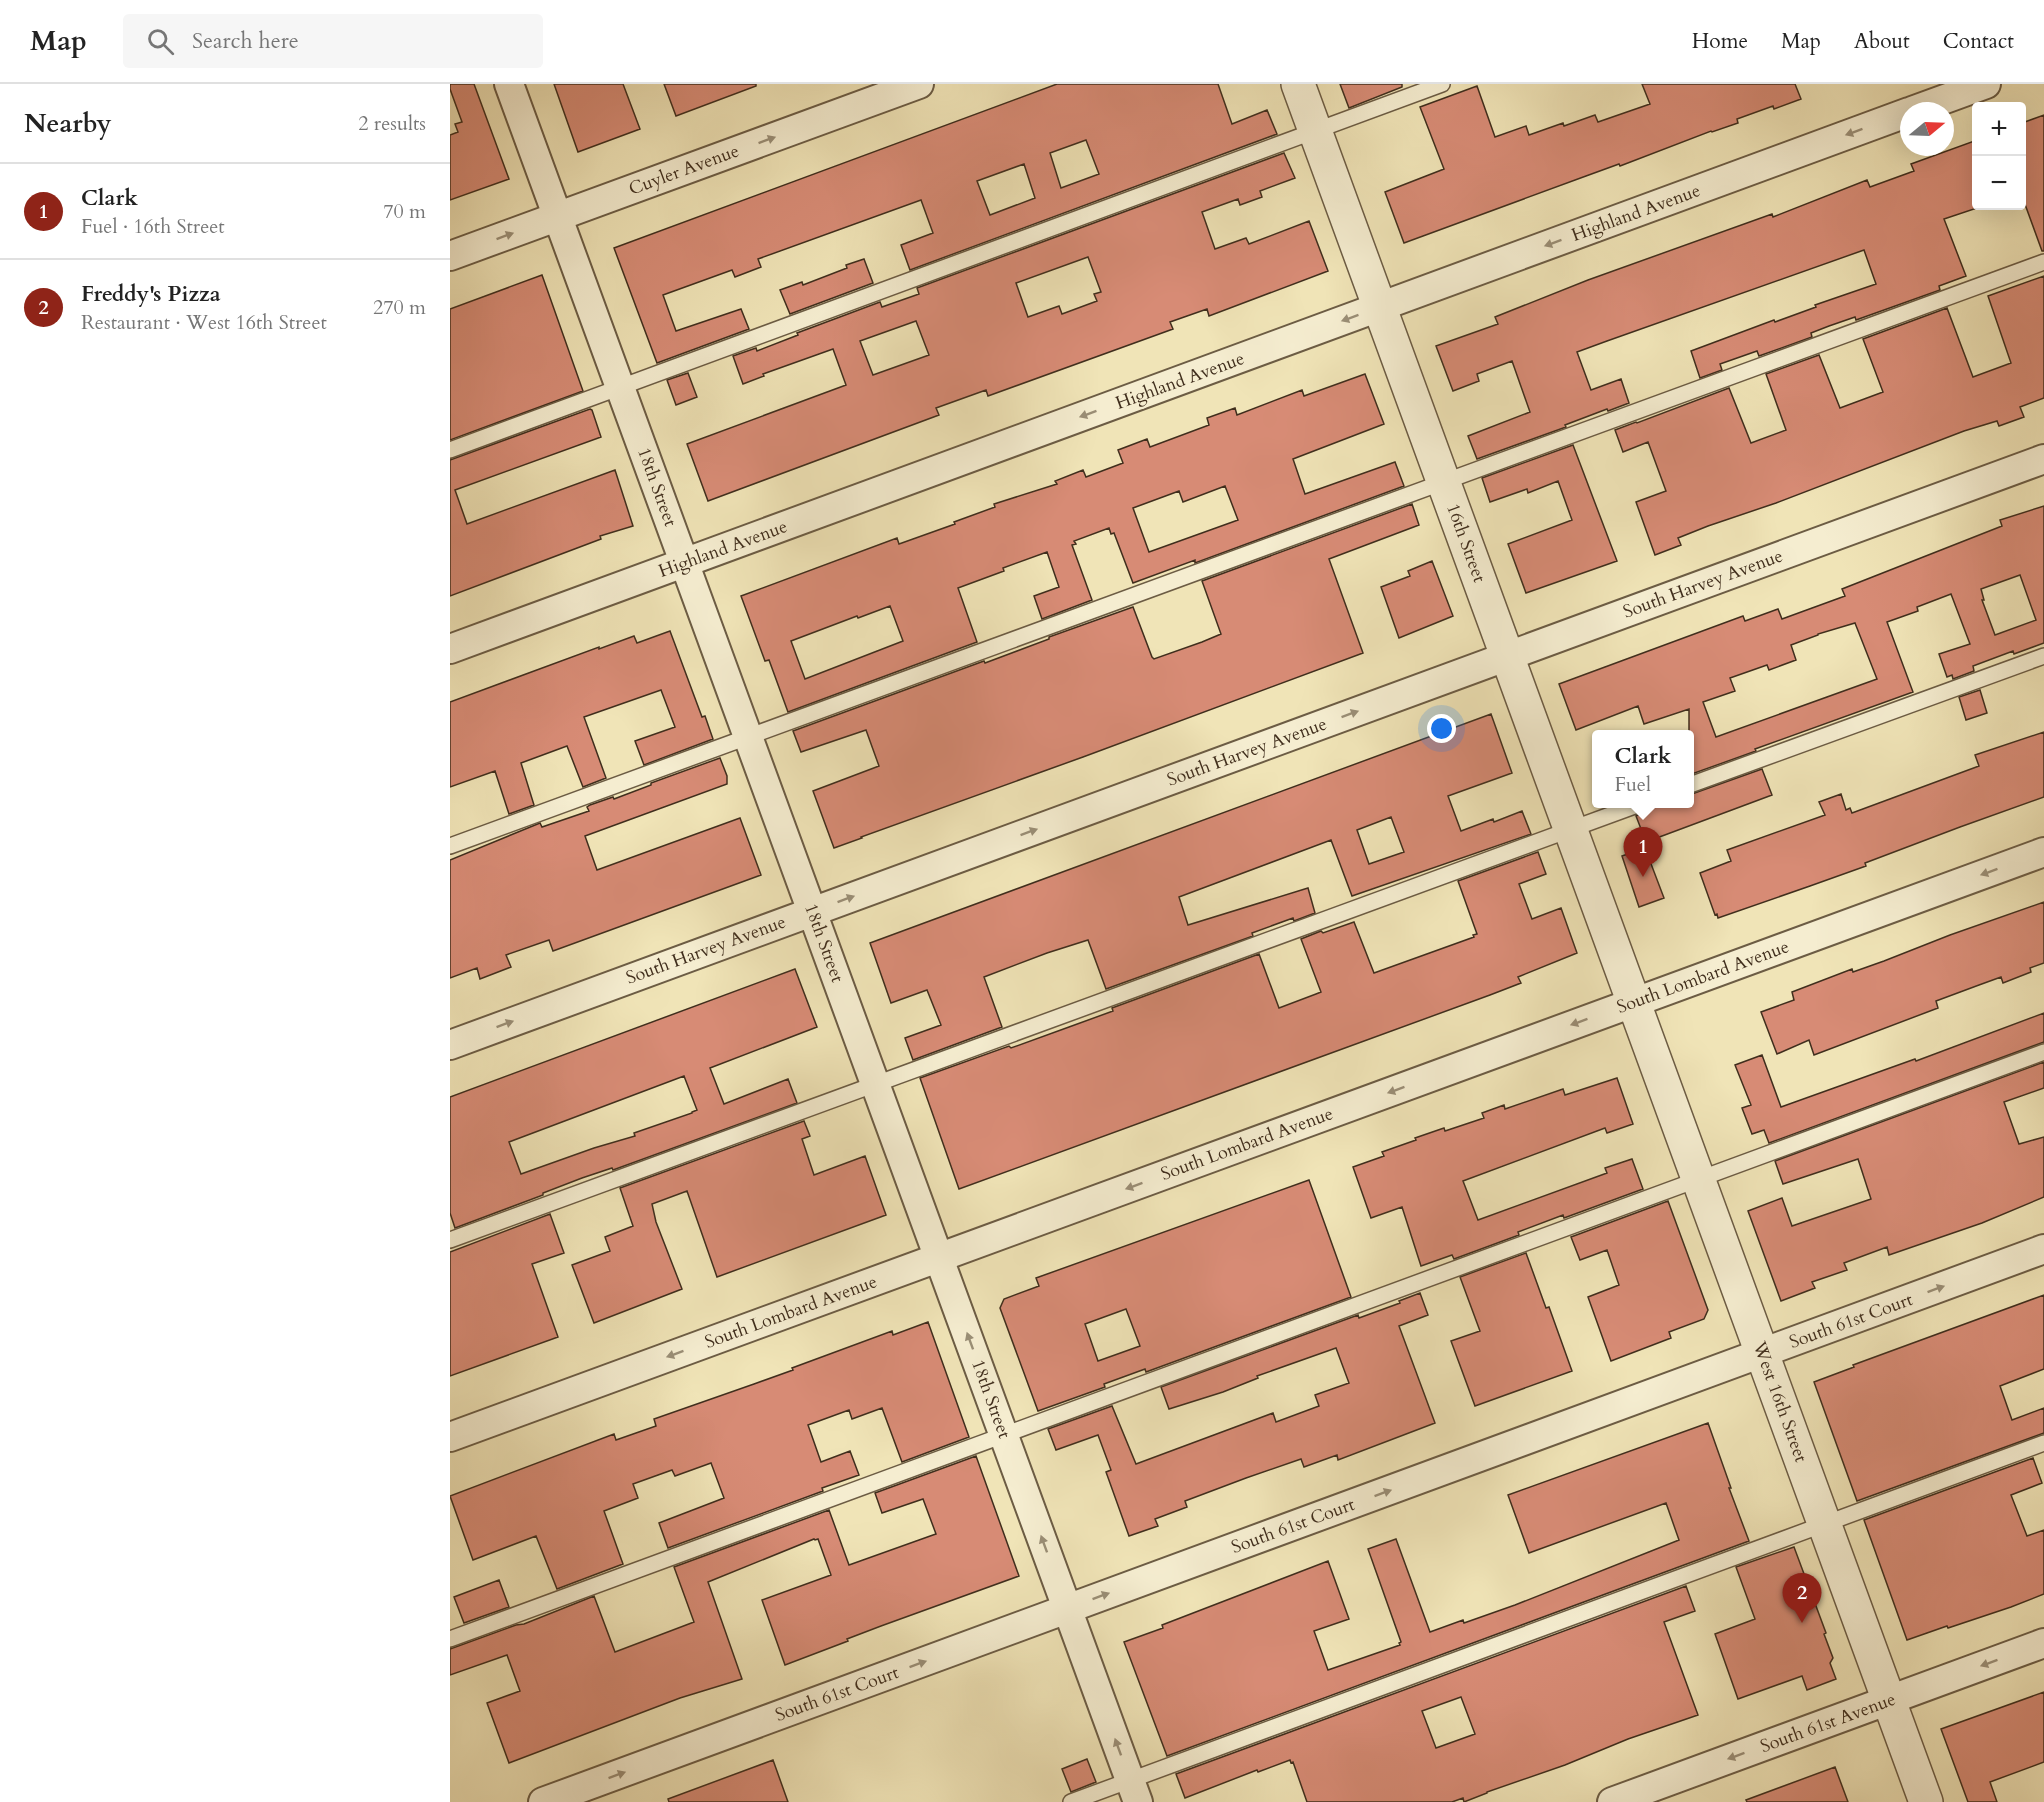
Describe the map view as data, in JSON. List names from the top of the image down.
{
  "streets": {
    "street": [
      "Cuyler Avenue",
      "Highland Avenue",
      "18th Street",
      "16th Street",
      "South Harvey Avenue",
      "South Lombard Avenue",
      "South 61st Court",
      "West 16th Street",
      "South 61st Avenue"
    ]
  },
  "crossings": [
    ["Cuyler Avenue", "18th Street"],
    ["Highland Avenue", "18th Street"],
    ["Highland Avenue", "16th Street"],
    ["18th Street", "South Harvey Avenue"],
    ["18th Street", "South Lombard Avenue"],
    ["18th Street", "South 61st Court"],
    ["16th Street", "South Harvey Avenue"],
    ["16th Street", "South Lombard Avenue"],
    ["16th Street", "West 16th Street"],
    ["South Lombard Avenue", "West 16th Street"],
    ["South 61st Court", "West 16th Street"],
    ["West 16th Street", "South 61st Avenue"]
  ],
  "one_way": [
    "Cuyler Avenue",
    "Highland Avenue",
    "South Harvey Avenue",
    "South Lombard Avenue",
    "South 61st Court",
    "South 61st Avenue"
  ],
  "north": "right",
  "page": {
    "header": "Map",
    "search": "Search here",
    "nav": [
      "Home",
      "Map",
      "About",
      "Contact"
    ],
    "heading": ["Nearby", "2 results"],
    "map_buttons": ["+", "−"],
    "list": [
      {
        "mark": "1",
        "name": "Clark",
        "note": "Fuel · 16th Street",
        "value": "70 m"
      },
      {
        "mark": "2",
        "name": "Freddy's Pizza",
        "note": "Restaurant · West 16th Street",
        "value": "270 m"
      }
    ],
    "popup": ["Clark", "Fuel"],
    "pins": ["1", "2"]
  }
}
